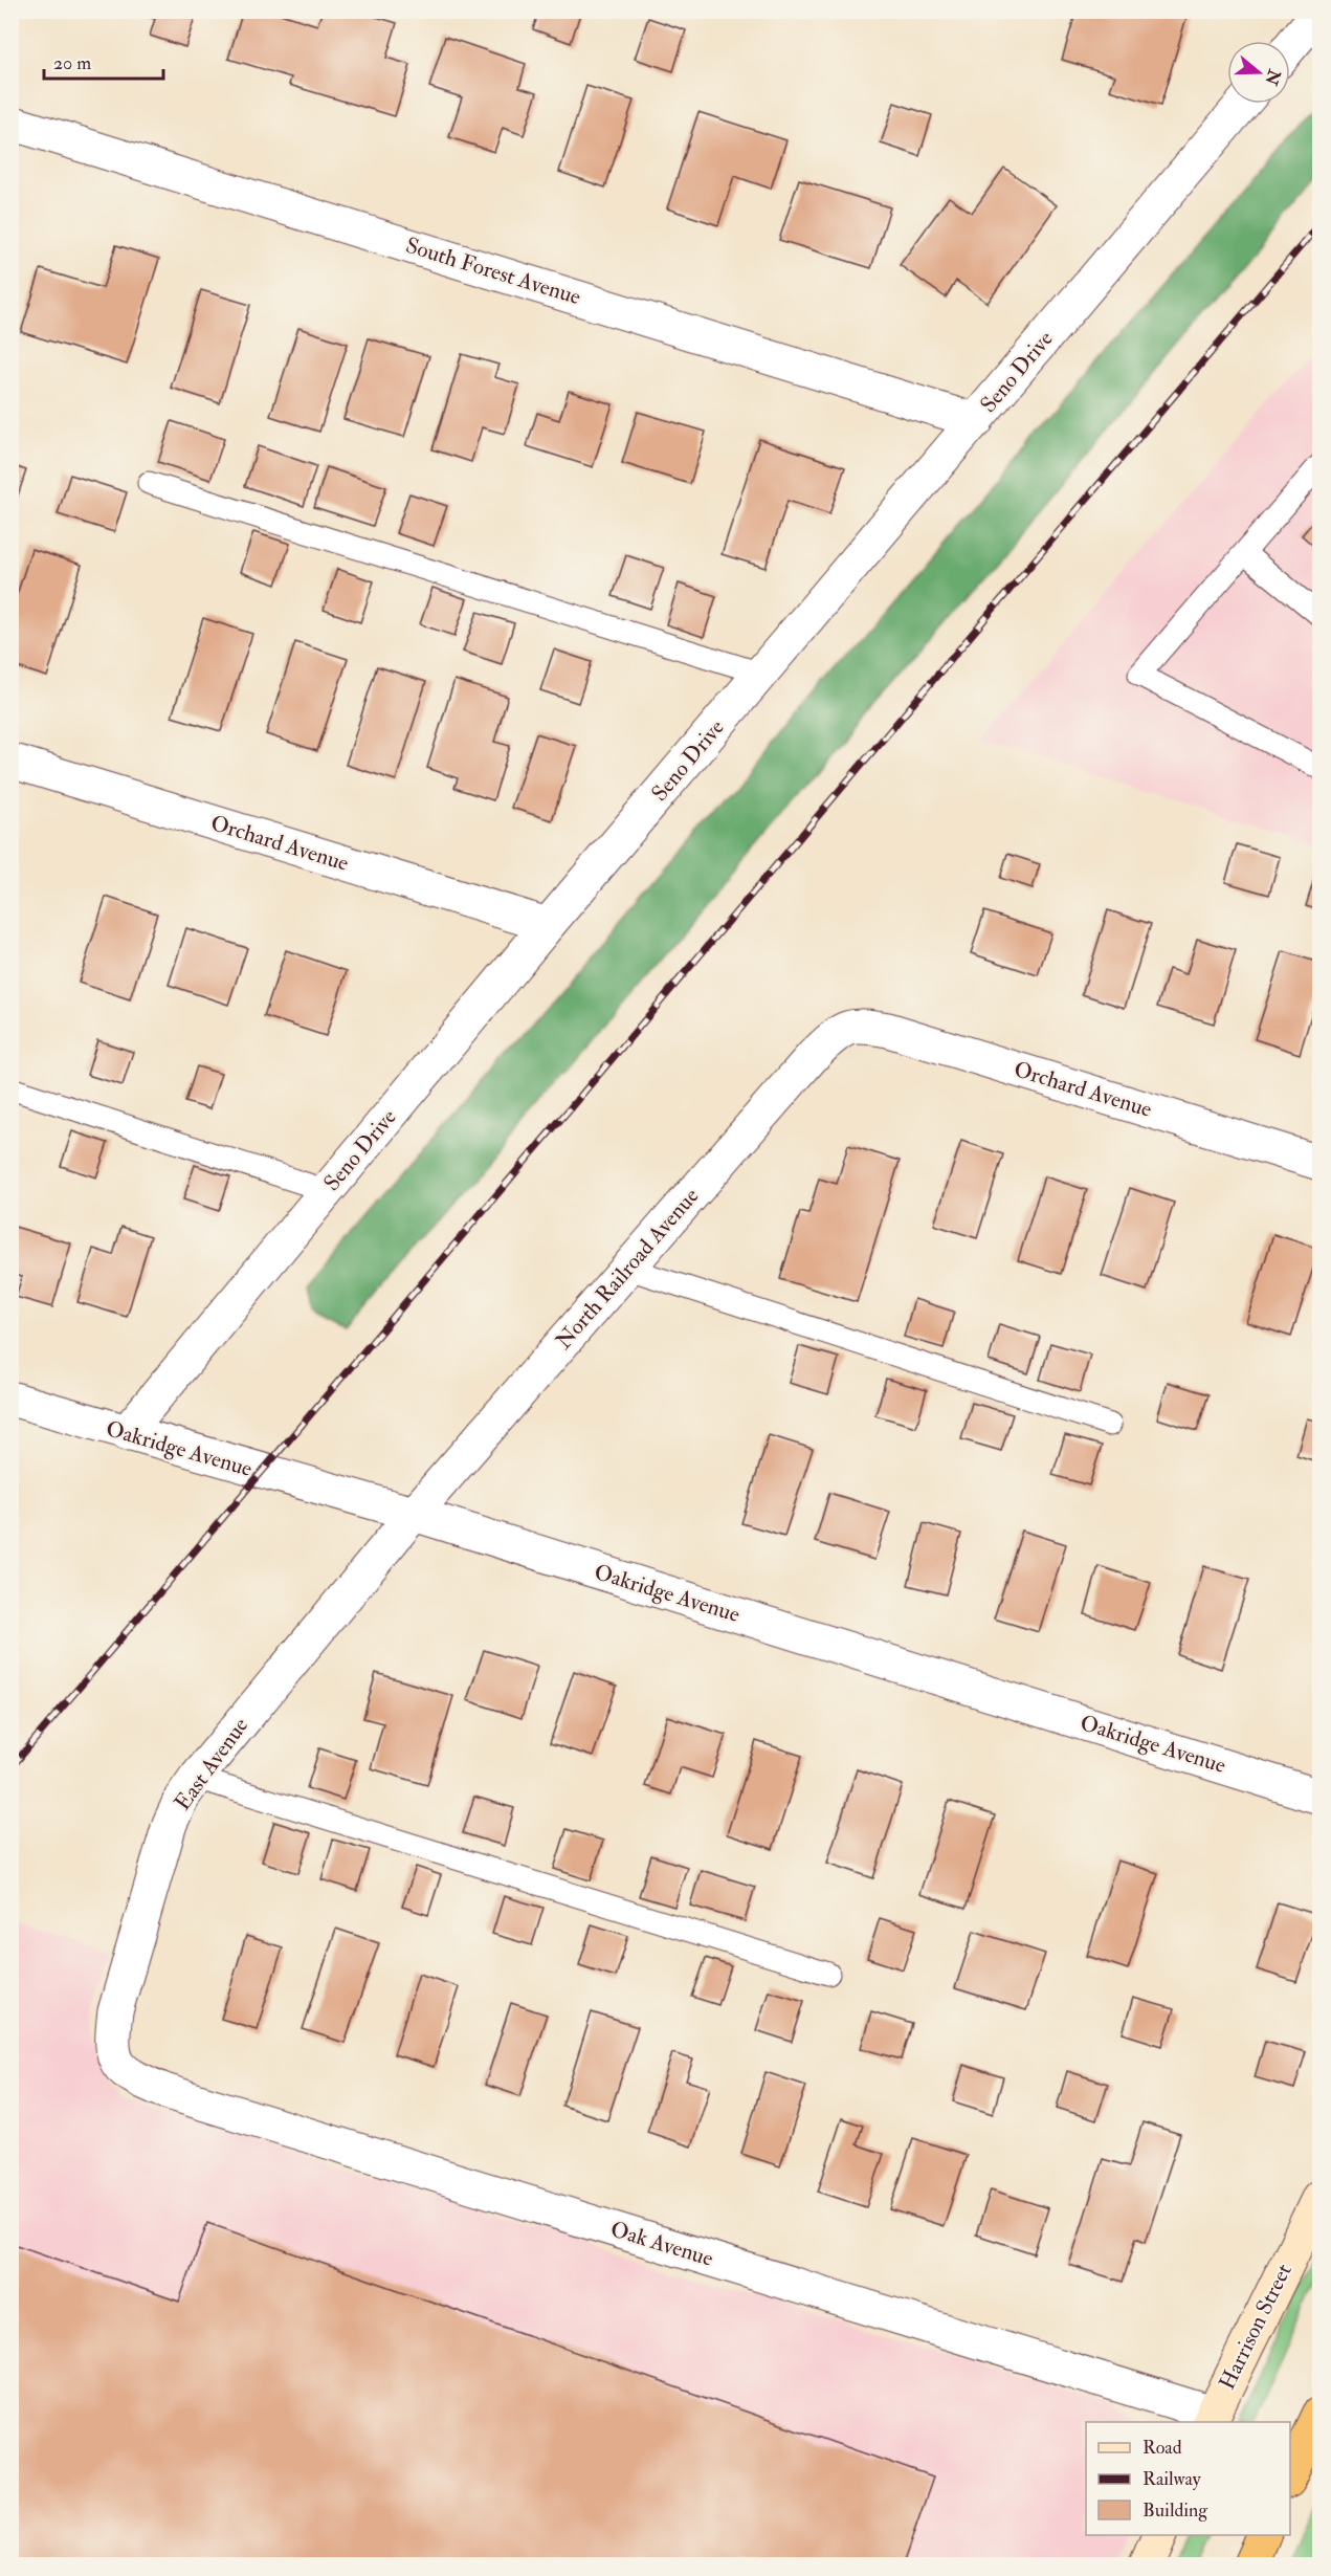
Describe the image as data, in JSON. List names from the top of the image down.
{
  "streets": {
    "main road": ["Harrison Street"],
    "street": [
      "South Forest Avenue",
      "Seno Drive",
      "Orchard Avenue",
      "North Railroad Avenue",
      "Oakridge Avenue",
      "East Avenue",
      "Oak Avenue"
    ]
  },
  "crossings": [
    ["South Forest Avenue", "Seno Drive"],
    ["Seno Drive", "Orchard Avenue"],
    ["Seno Drive", "Oakridge Avenue"],
    ["Orchard Avenue", "North Railroad Avenue"],
    ["North Railroad Avenue", "Oakridge Avenue"],
    ["North Railroad Avenue", "East Avenue"],
    ["Oakridge Avenue", "East Avenue"],
    ["East Avenue", "Oak Avenue"],
    ["Oak Avenue", "Harrison Street"]
  ],
  "legend": ["Road", "Railway", "Building"],
  "scale_bar": "20 m",
  "north": "right"
}
